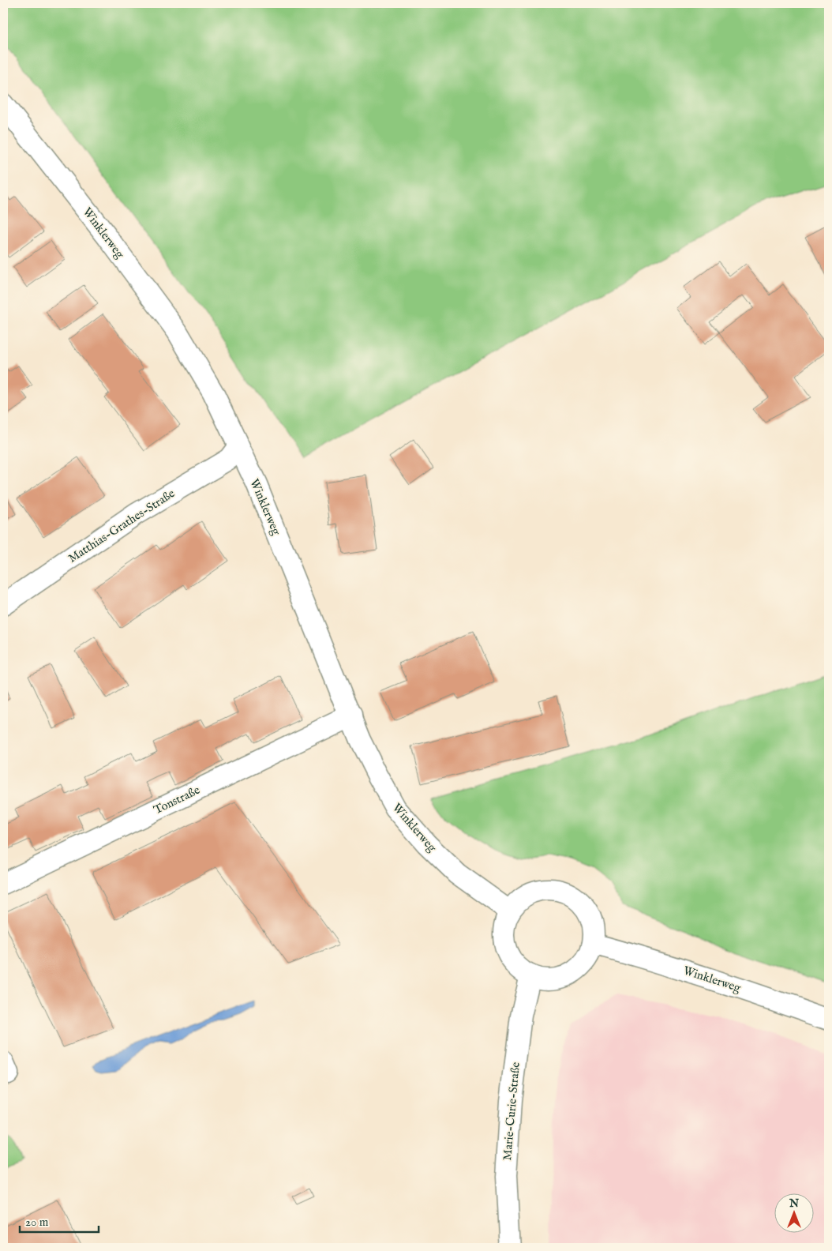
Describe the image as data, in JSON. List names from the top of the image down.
{
  "streets": {
    "street": [
      "Winklerweg",
      "Matthias-Grathes-Straße",
      "Tonstraße",
      "Marie-Curie-Straße"
    ]
  },
  "crossings": [
    ["Winklerweg", "Matthias-Grathes-Straße"],
    ["Winklerweg", "Tonstraße"],
    ["Winklerweg", "Marie-Curie-Straße"]
  ],
  "scale_bar": "20 m",
  "north": "top"
}
